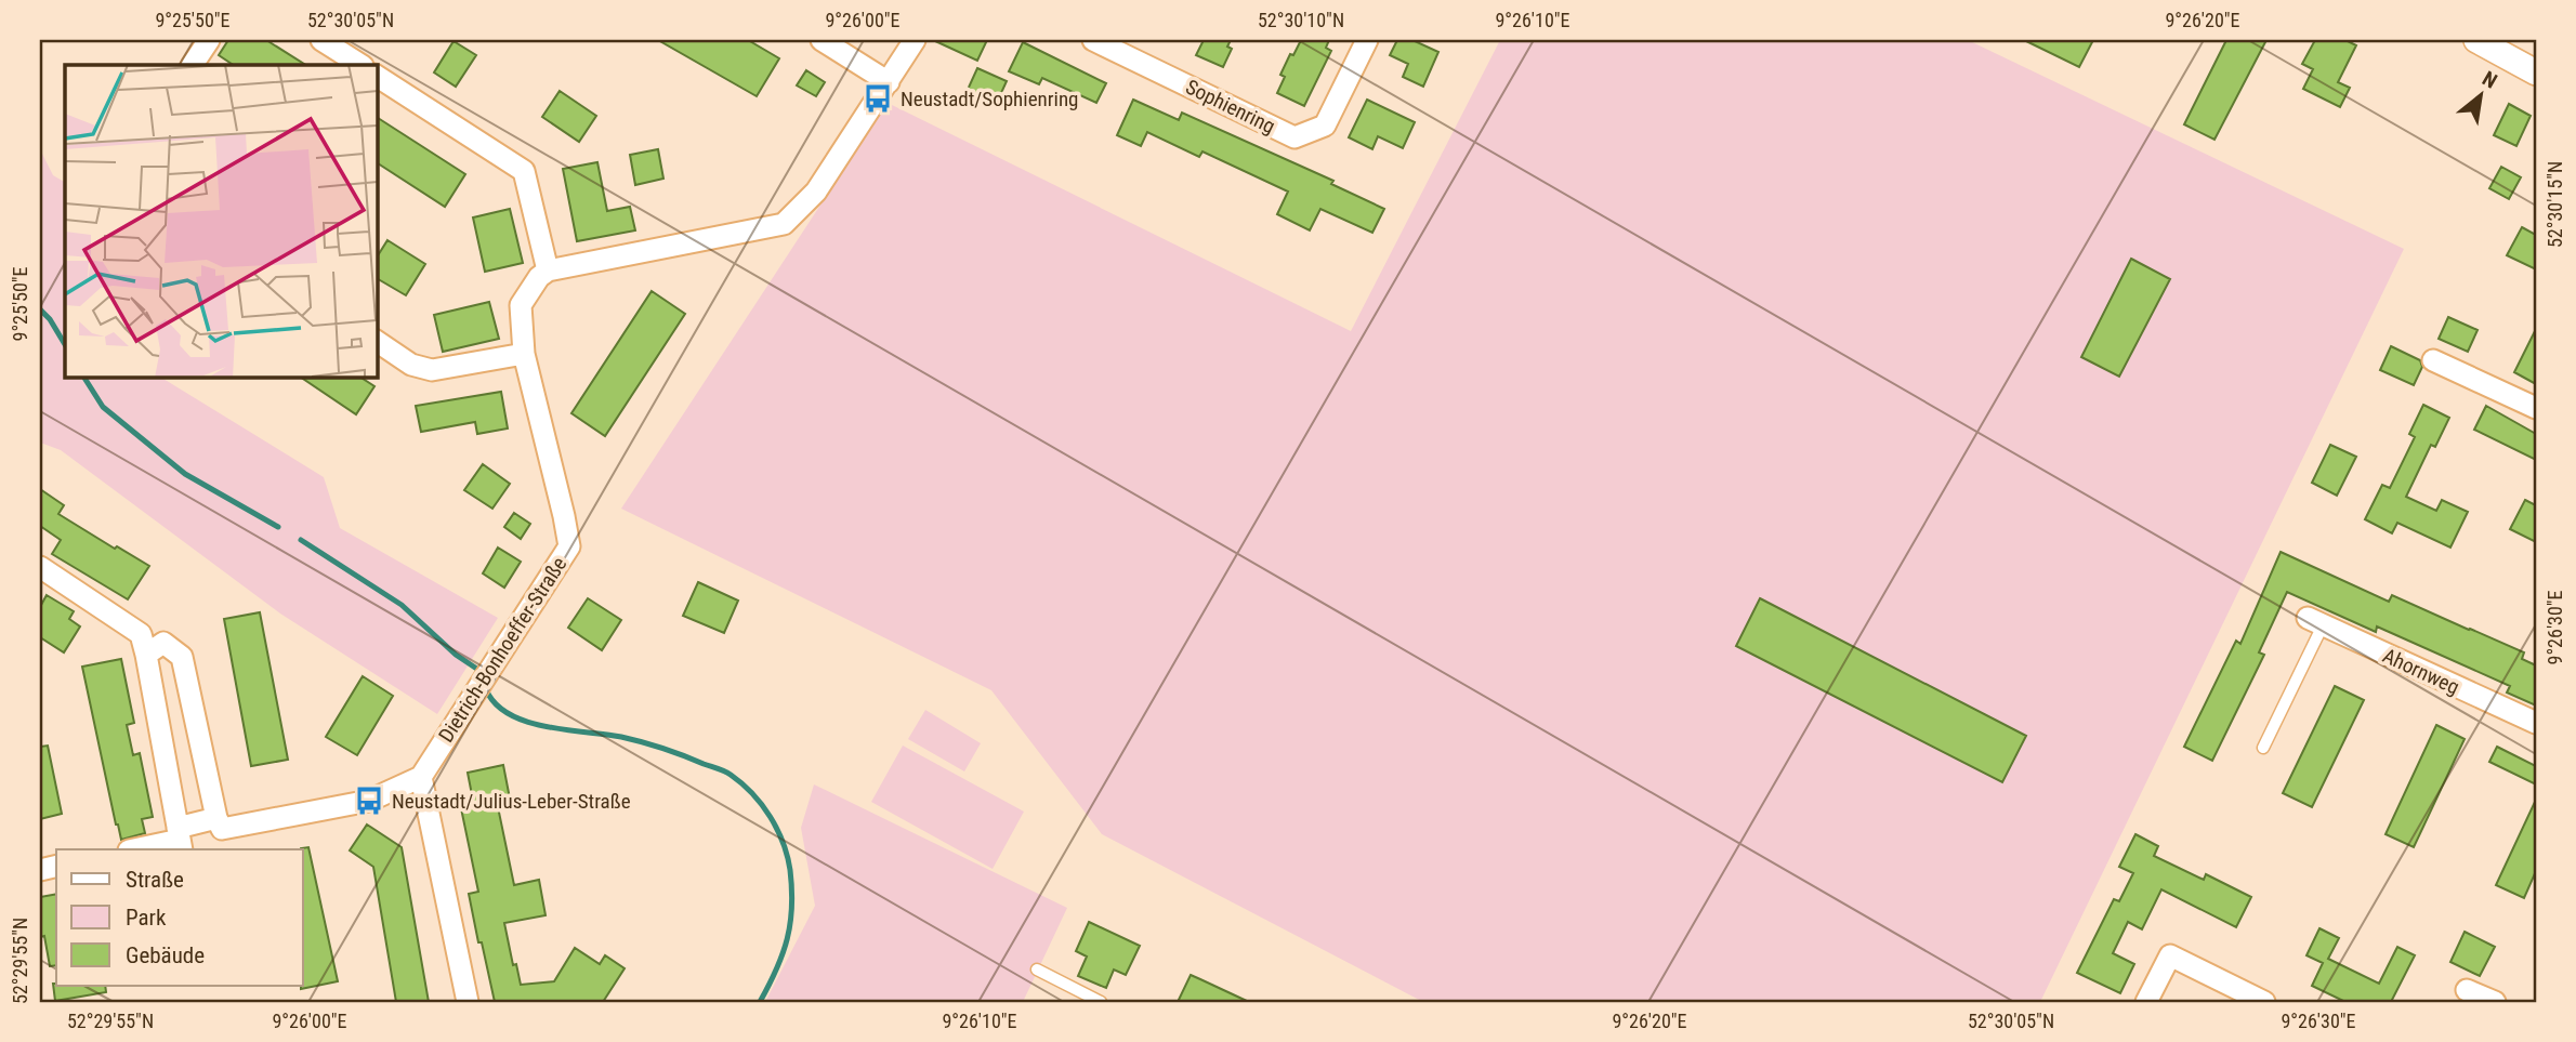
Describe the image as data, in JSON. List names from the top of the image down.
{
  "streets": {
    "street": ["Sophienring", "Dietrich-Bonhoeffer-Straße", "Ahornweg"]
  },
  "places": {
    "bus stop": ["Neustadt/Sophienring", "Neustadt/Julius-Leber-Straße"]
  },
  "legend": ["Straße", "Park", "Gebäude"],
  "north": "top right",
  "coordinates": [
    "9°25'50\"E",
    "52°30'05\"N",
    "9°26'00\"E",
    "52°30'10\"N",
    "9°26'10\"E",
    "9°26'20\"E",
    "52°30'15\"N",
    "9°26'30\"E",
    "52°29'55\"N"
  ]
}
